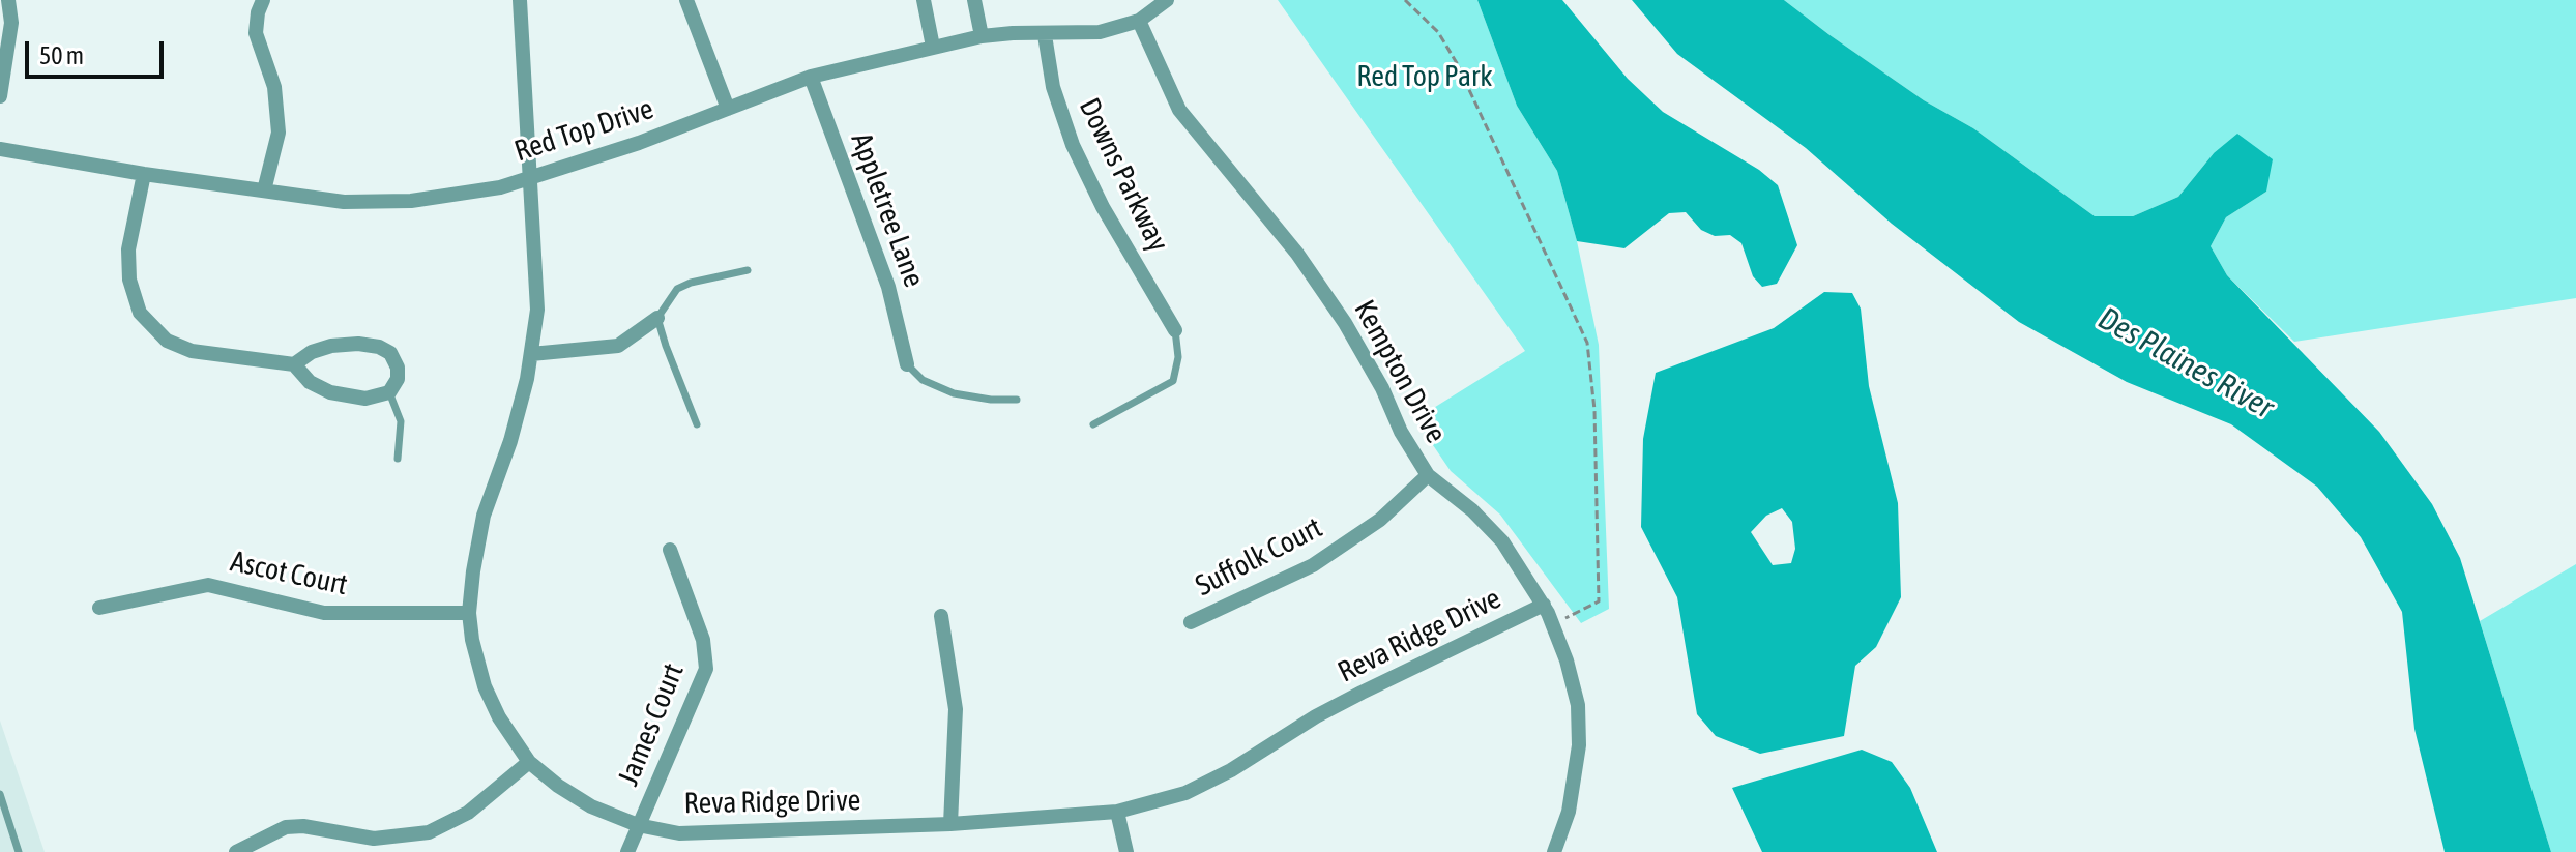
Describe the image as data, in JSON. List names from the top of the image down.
{
  "streets": {
    "street": [
      "Red Top Drive",
      "Downs Parkway",
      "Appletree Lane",
      "Kempton Drive",
      "Suffolk Court",
      "Ascot Court",
      "Reva Ridge Drive",
      "James Court"
    ]
  },
  "crossings": [
    ["Red Top Drive", "Downs Parkway"],
    ["Red Top Drive", "Appletree Lane"],
    ["Red Top Drive", "Kempton Drive"],
    ["Red Top Drive", "Reva Ridge Drive"],
    ["Kempton Drive", "Suffolk Court"],
    ["Kempton Drive", "Reva Ridge Drive"],
    ["Ascot Court", "Reva Ridge Drive"],
    ["Reva Ridge Drive", "James Court"]
  ],
  "water": ["Des Plaines River"],
  "parks": ["Red Top Park"],
  "scale_bar": "50 m"
}
